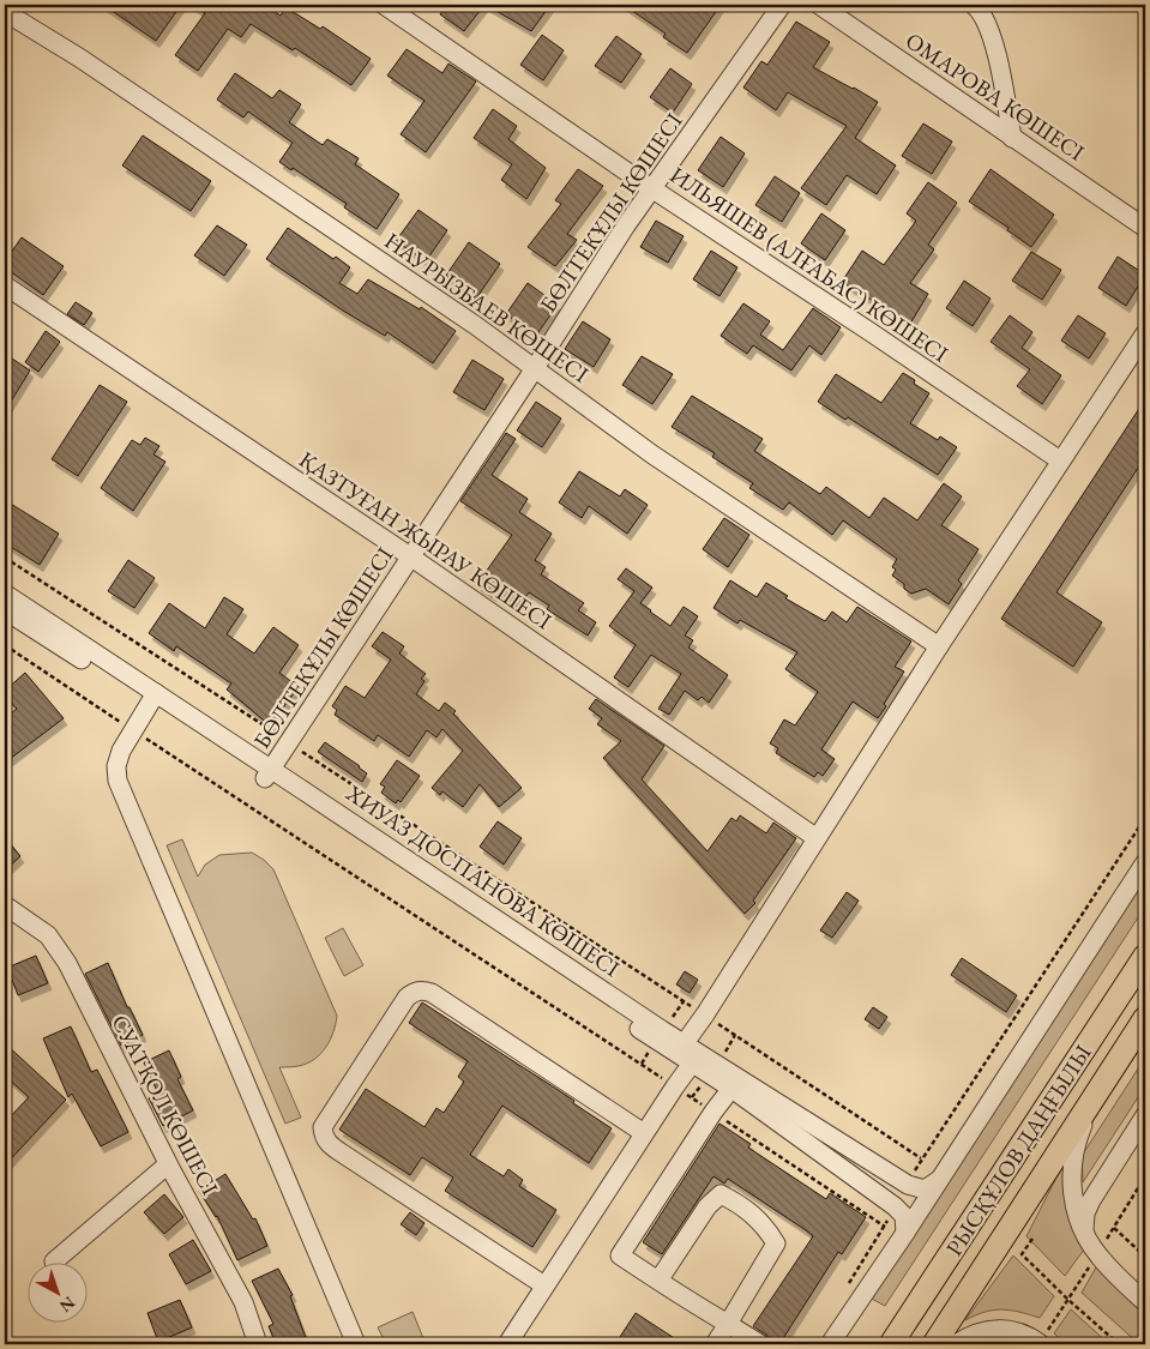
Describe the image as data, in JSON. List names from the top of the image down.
{
  "streets": {
    "main road": ["РЫСҚҰЛОВ ДАҢҒЫЛЫ"],
    "street": [
      "ОМАРОВА КӨШЕСІ",
      "БӨЛТЕКҰЛЫ КӨШЕСІ",
      "ИЛЬЯШЕВ (АЛҒАБАС) КӨШЕСІ",
      "НАУРЫЗБАЕВ КӨШЕСІ",
      "ҚАЗТУҒАН ЖЫРАУ КӨШЕСІ",
      "ХИУАЗ ДОСПАНОВА КӨШЕСІ",
      "СУАТҚОЛ КӨШЕСІ"
    ]
  },
  "crossings": [
    ["БӨЛТЕКҰЛЫ КӨШЕСІ", "ИЛЬЯШЕВ (АЛҒАБАС) КӨШЕСІ"],
    ["БӨЛТЕКҰЛЫ КӨШЕСІ", "НАУРЫЗБАЕВ КӨШЕСІ"],
    ["БӨЛТЕКҰЛЫ КӨШЕСІ", "ҚАЗТУҒАН ЖЫРАУ КӨШЕСІ"],
    ["БӨЛТЕКҰЛЫ КӨШЕСІ", "ХИУАЗ ДОСПАНОВА КӨШЕСІ"]
  ],
  "north": "bottom right"
}
